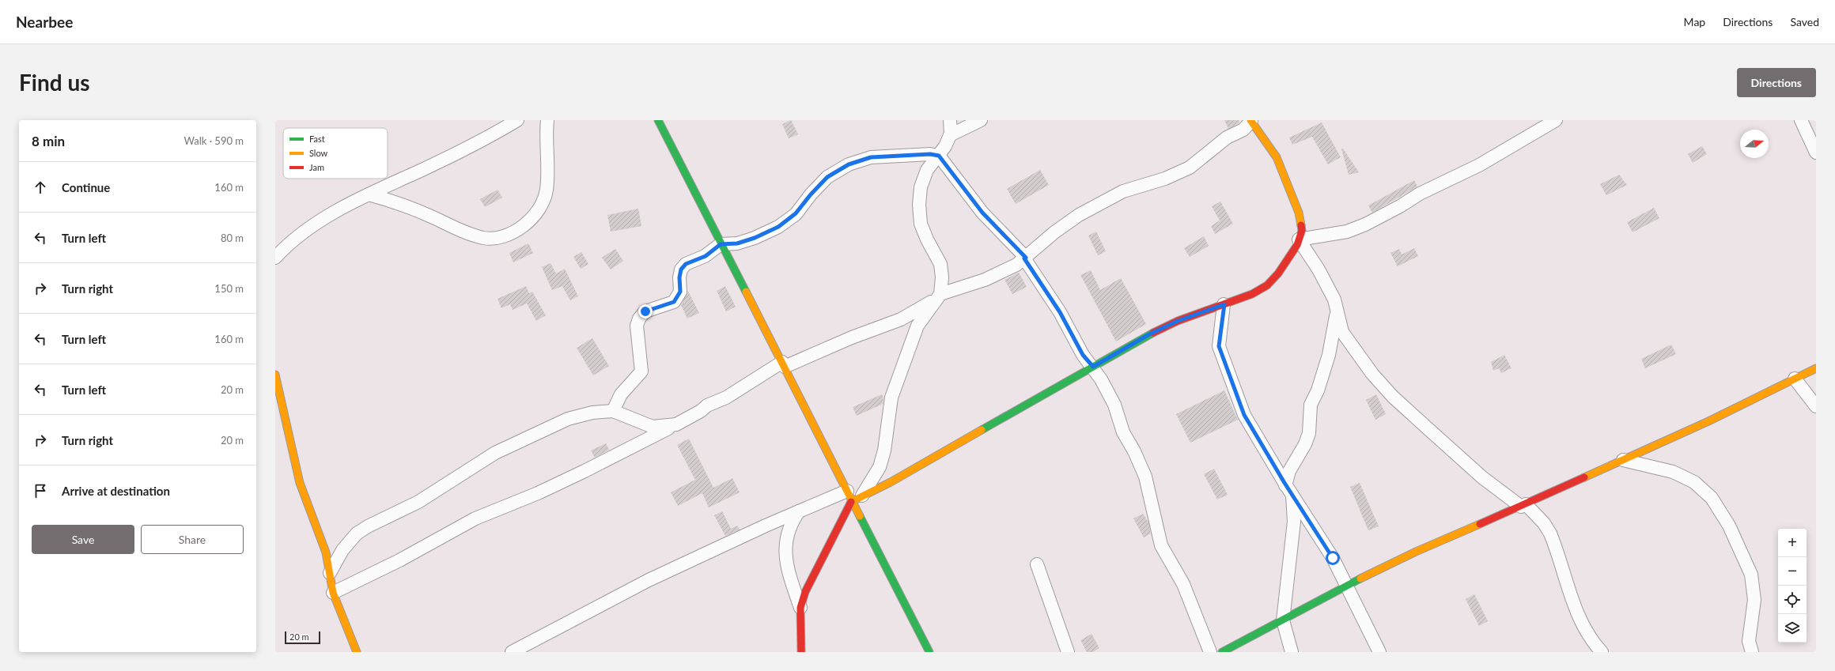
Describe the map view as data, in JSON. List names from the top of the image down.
{
  "legend": ["Fast", "Slow", "Jam"],
  "scale_bar": "20 m",
  "north": "right",
  "page": {
    "header": "Nearbee",
    "nav": ["Map", "Directions", "Saved"],
    "buttons": [
      "Directions",
      ["Save", "Share"]
    ],
    "title": "Find us",
    "heading": ["8 min", "Walk · 590 m"],
    "list": [
      ["Continue", "160 m"],
      ["Turn left", "80 m"],
      ["Turn right", "150 m"],
      ["Turn left", "160 m"],
      ["Turn left", "20 m"],
      ["Turn right", "20 m"],
      "Arrive at destination"
    ],
    "map_buttons": ["+", "−"],
    "scale": "20 m"
  }
}
